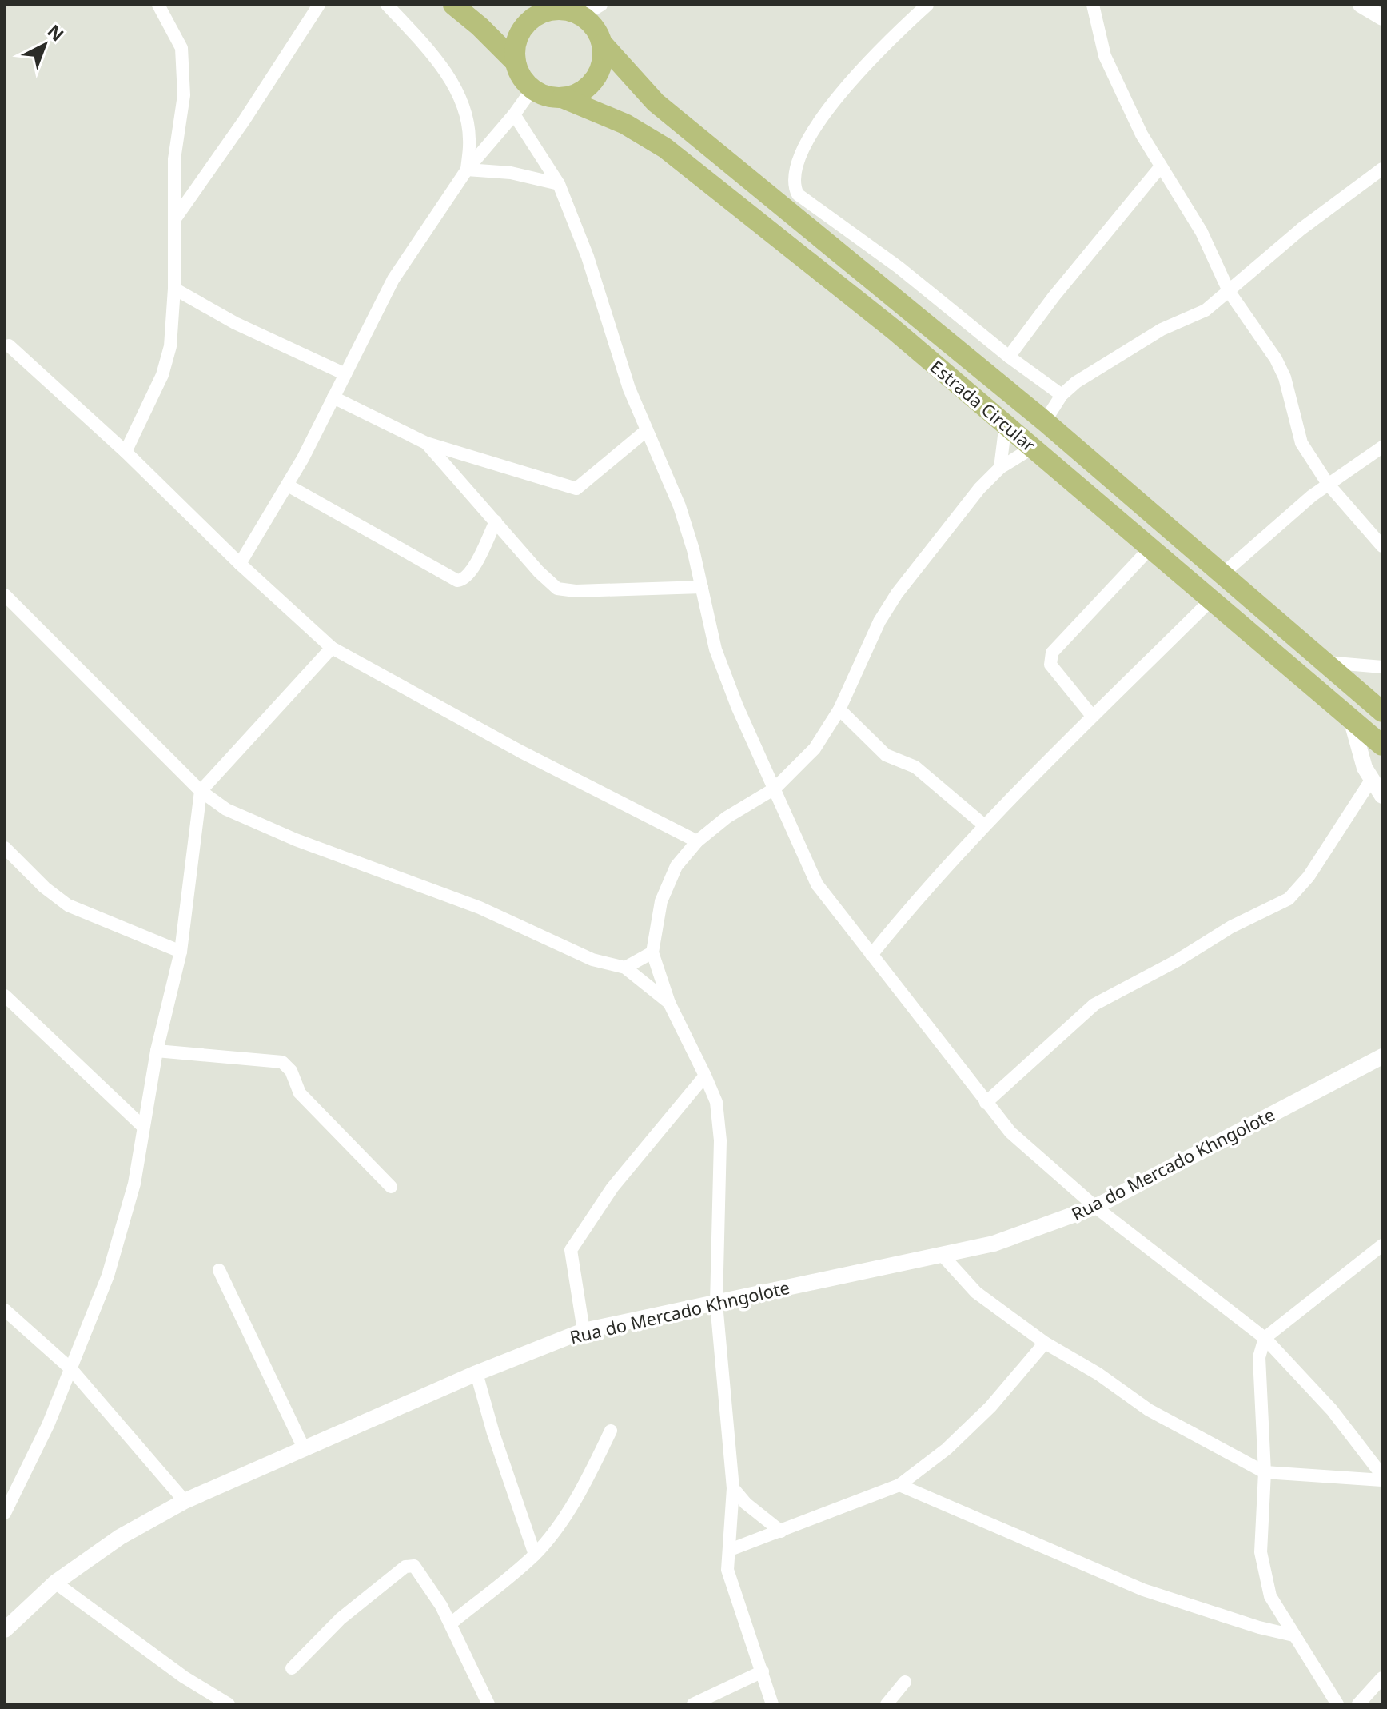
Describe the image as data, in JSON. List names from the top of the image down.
{
  "streets": {
    "main road": ["Estrada Circular"],
    "street": ["Rua do Mercado Khngolote"]
  },
  "north": "top right"
}
